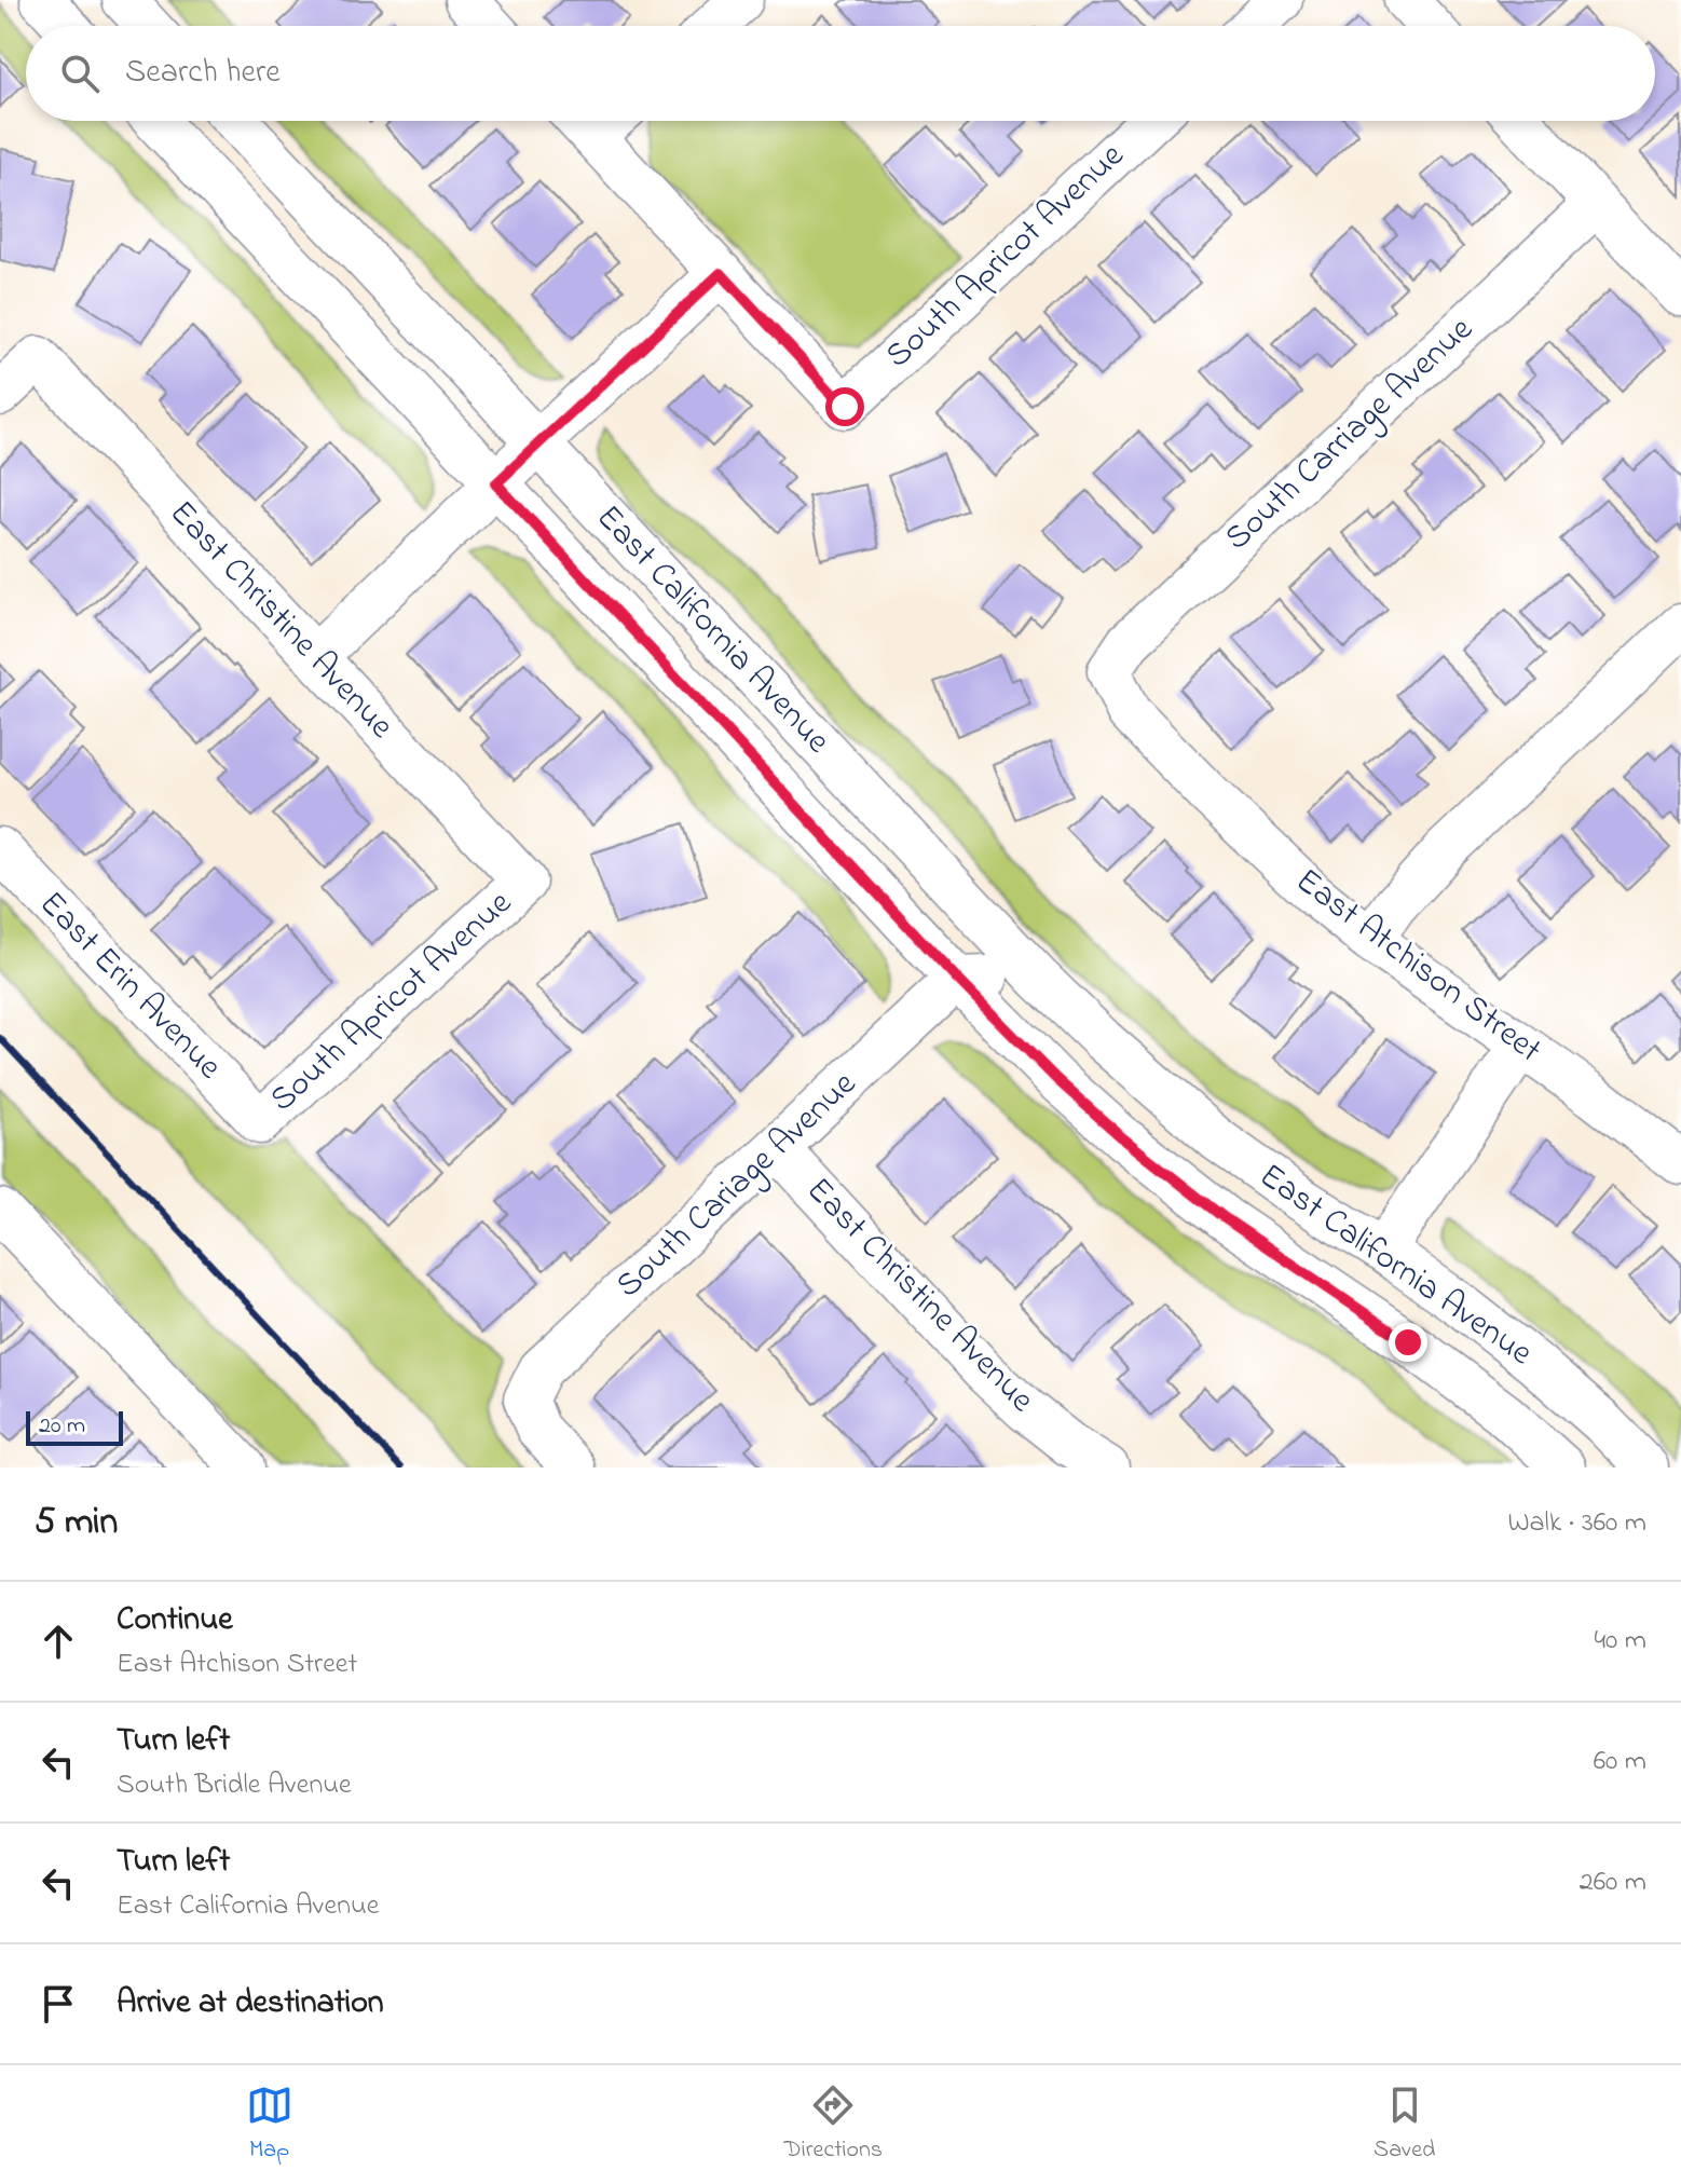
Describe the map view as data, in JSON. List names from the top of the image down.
{
  "streets": {
    "street": [
      "South Apricot Avenue",
      "South Carriage Avenue",
      "East Christine Avenue",
      "East California Avenue",
      "East Atchison Street",
      "East Erin Avenue",
      "South Cariage Avenue"
    ]
  },
  "crossings": [
    ["South Apricot Avenue", "East Christine Avenue"],
    ["South Apricot Avenue", "East Erin Avenue"],
    ["South Carriage Avenue", "East Atchison Street"],
    ["East Christine Avenue", "South Cariage Avenue"],
    ["East California Avenue", "South Cariage Avenue"]
  ],
  "scale_bar": "20 m",
  "page": {
    "search": "Search here",
    "scale": "20 m",
    "heading": ["5 min", "Walk · 360 m"],
    "list": [
      ["Continue", "East Atchison Street", "40 m"],
      ["Turn left", "South Bridle Avenue", "60 m"],
      ["Turn left", "East California Avenue", "260 m"],
      "Arrive at destination"
    ],
    "nav": ["Map", "Directions", "Saved"]
  }
}
